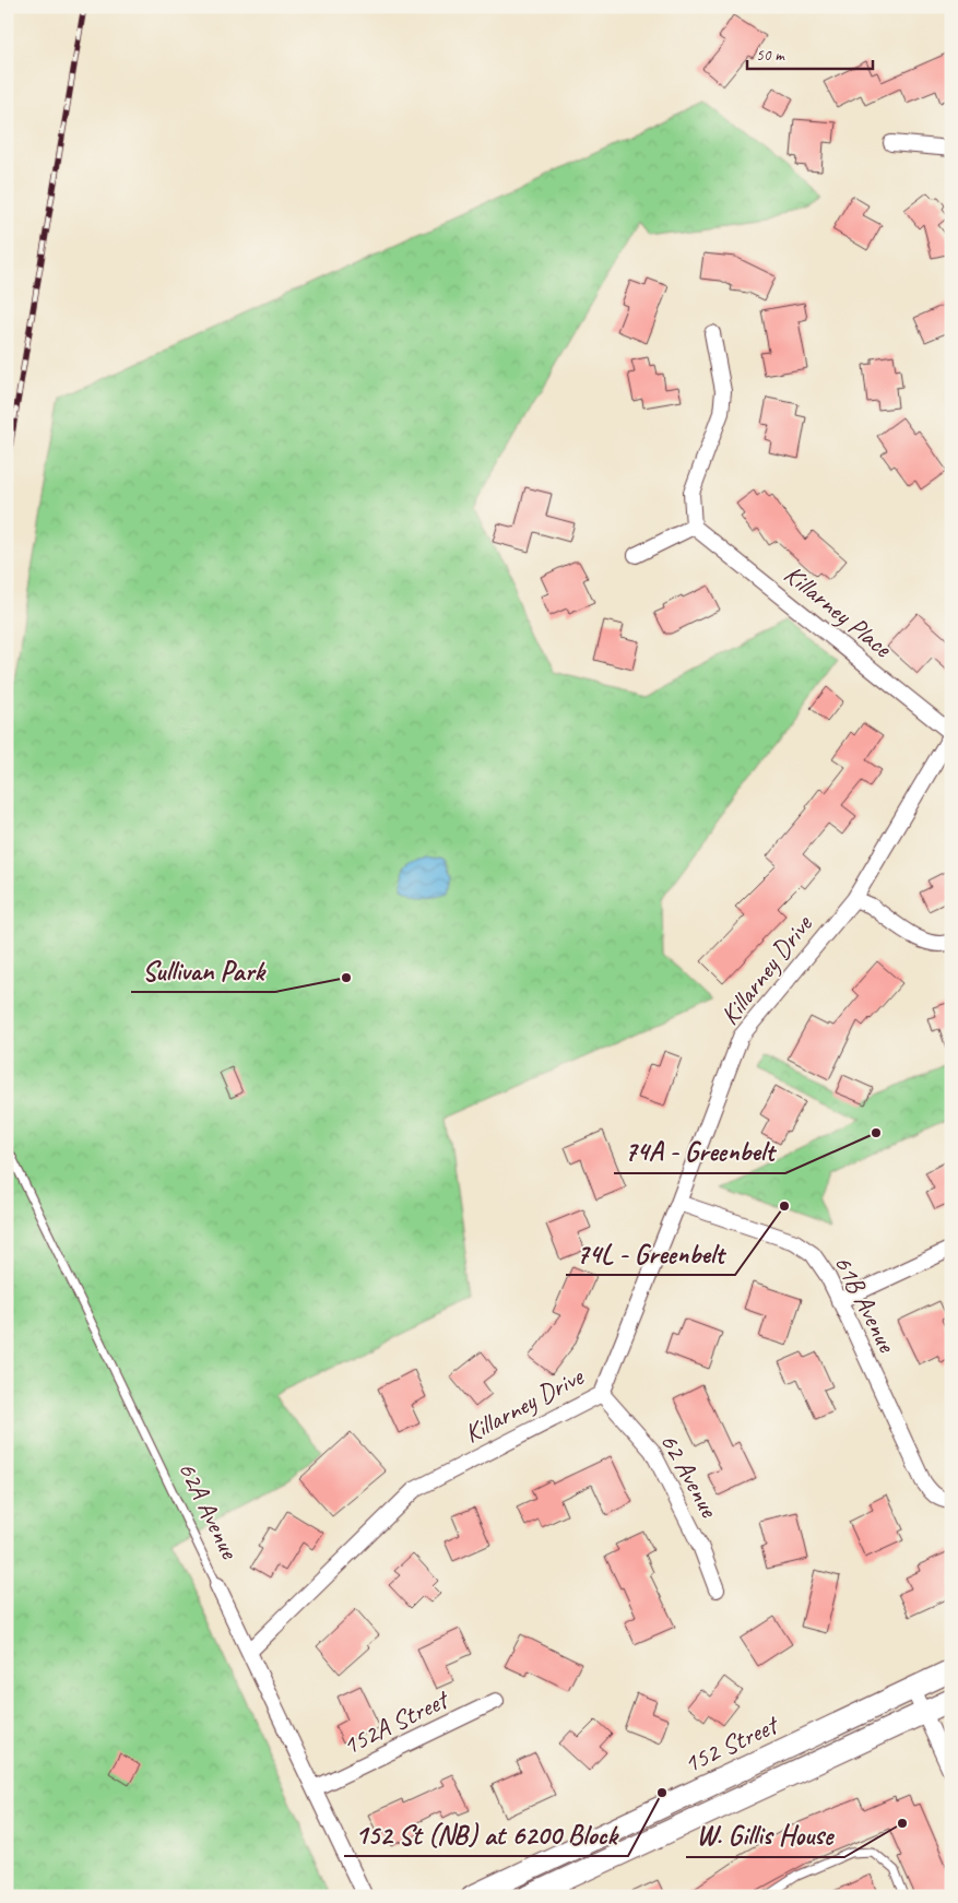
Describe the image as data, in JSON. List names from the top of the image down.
{
  "streets": {
    "main road": ["152 Street"],
    "street": [
      "Killarney Place",
      "Killarney Drive",
      "61B Avenue",
      "62 Avenue",
      "62A Avenue",
      "152A Street"
    ]
  },
  "crossings": [
    ["Killarney Place", "Killarney Drive"],
    ["Killarney Drive", "61B Avenue"],
    ["Killarney Drive", "62 Avenue"],
    ["Killarney Drive", "62A Avenue"],
    ["62A Avenue", "152A Street"]
  ],
  "places": [
    "Sullivan Park",
    "74A - Greenbelt",
    "74L - Greenbelt",
    "152 St (NB) at 6200 Block",
    "W. Gillis House"
  ],
  "scale_bar": "50 m"
}
